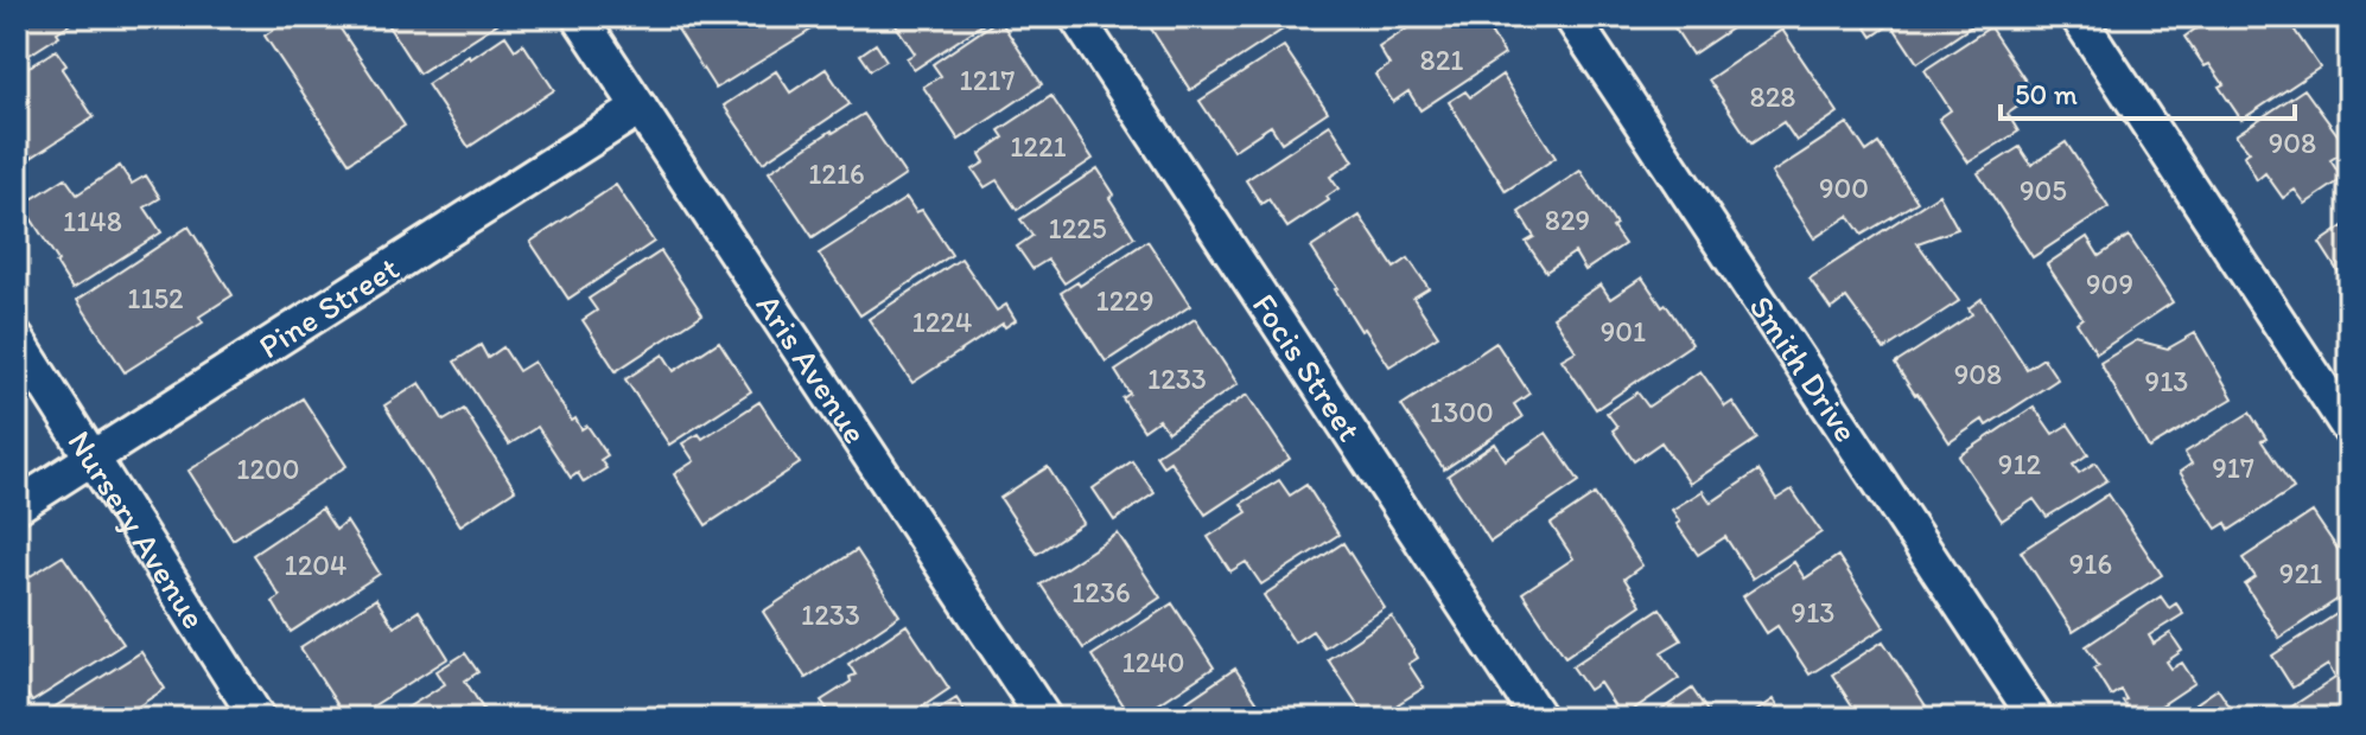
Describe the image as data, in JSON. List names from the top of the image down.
{
  "streets": {
    "street": [
      "Pine Street",
      "Aris Avenue",
      "Focis Street",
      "Smith Drive",
      "Nursery Avenue"
    ]
  },
  "crossings": [
    ["Pine Street", "Aris Avenue"],
    ["Pine Street", "Nursery Avenue"]
  ],
  "house_numbers": [
    "821",
    "1217",
    "828",
    "908",
    "1221",
    "1216",
    "900",
    "905",
    "829",
    "1148",
    "1225",
    "909",
    "1152",
    "1229",
    "1224",
    "901",
    "908",
    "1233",
    "913",
    "1300",
    "912",
    "917",
    "1200",
    "916",
    "1204",
    "921",
    "1236",
    "913",
    "1233",
    "1240"
  ],
  "scale_bar": "50 m"
}
